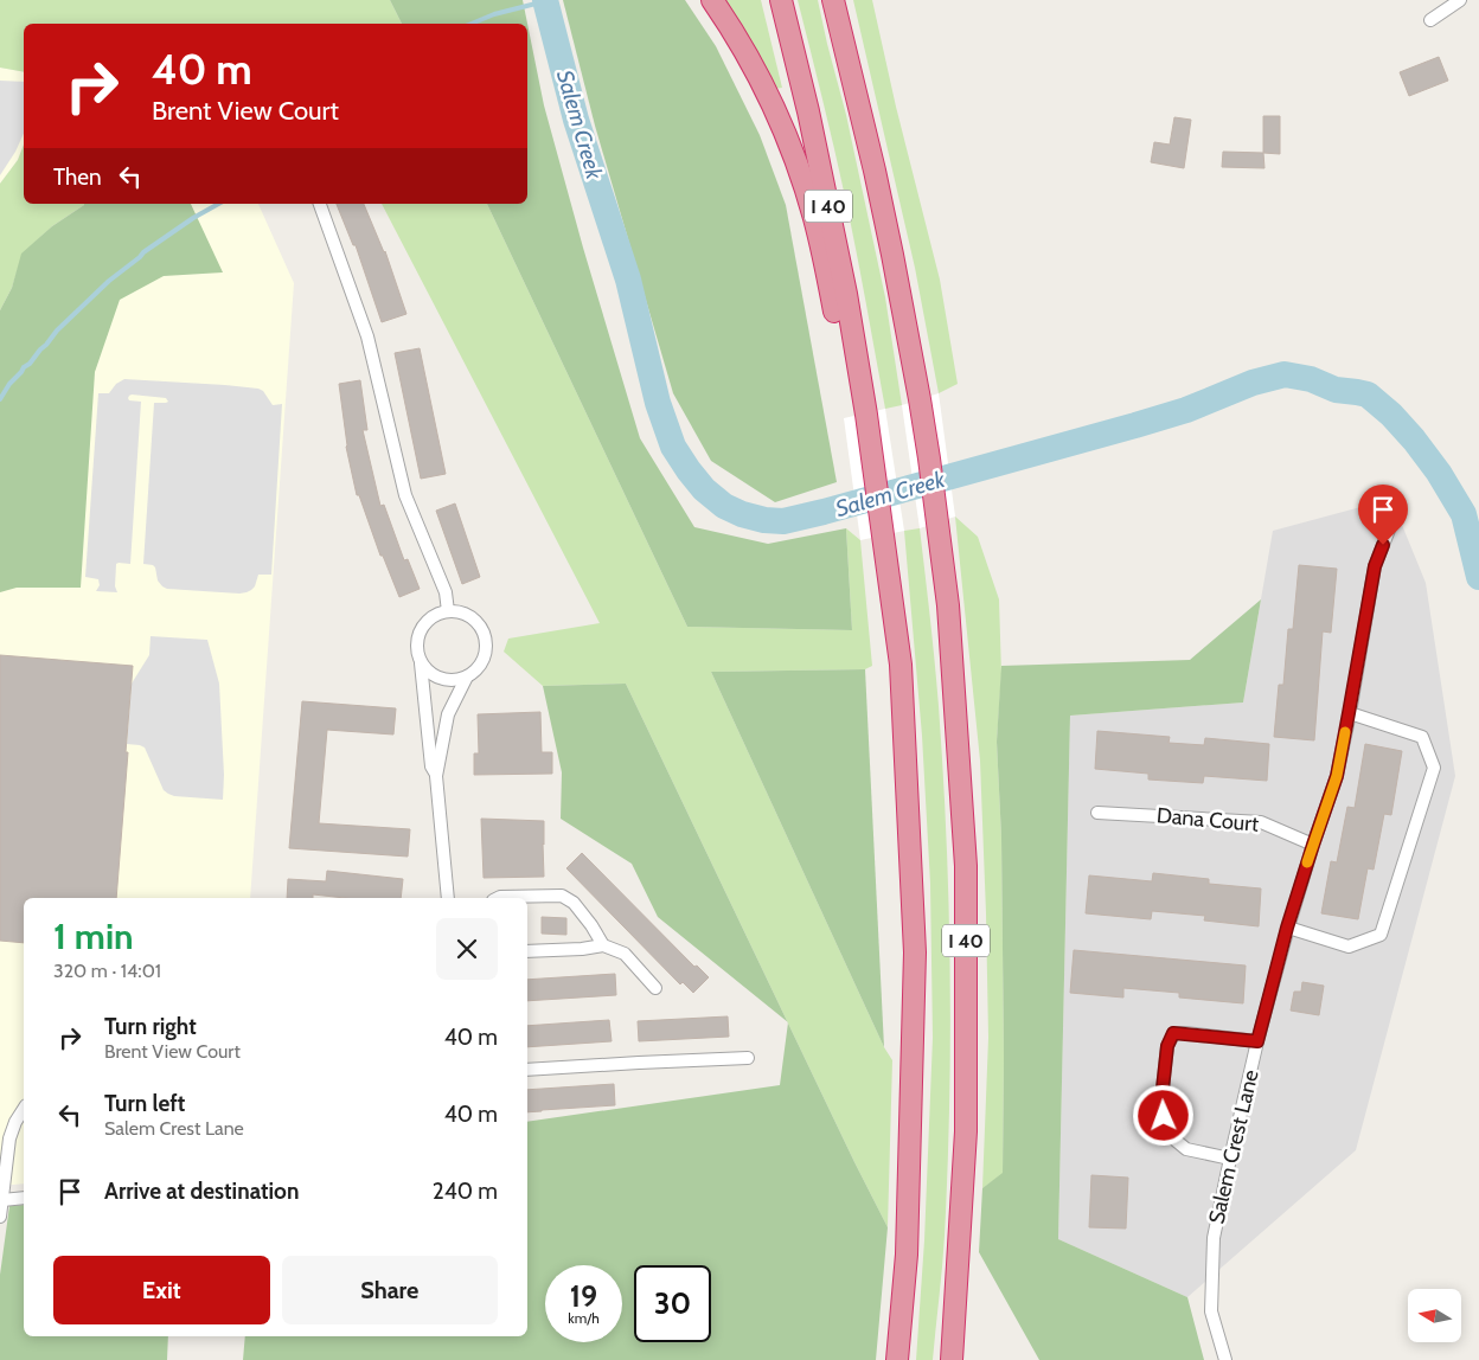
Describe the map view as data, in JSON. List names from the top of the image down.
{
  "streets": {
    "highway": ["I 40"],
    "street": ["Dana Court", "Salem Crest Lane"]
  },
  "crossings": [
    ["Dana Court", "Salem Crest Lane"]
  ],
  "water": ["Salem Creek"],
  "north": "left",
  "page": {
    "turn": ["40 m", "Brent View Court"],
    "then": "Then",
    "heading": ["1 min", "320 m · 14:01"],
    "list": [
      {
        "name": "Turn right",
        "note": "Brent View Court",
        "value": "40 m"
      },
      {
        "name": "Turn left",
        "note": "Salem Crest Lane",
        "value": "40 m"
      },
      {
        "name": "Arrive at destination",
        "value": "240 m"
      }
    ],
    "buttons": ["Exit", "Share"],
    "speed": "19 km/h",
    "limit": "30"
  }
}
